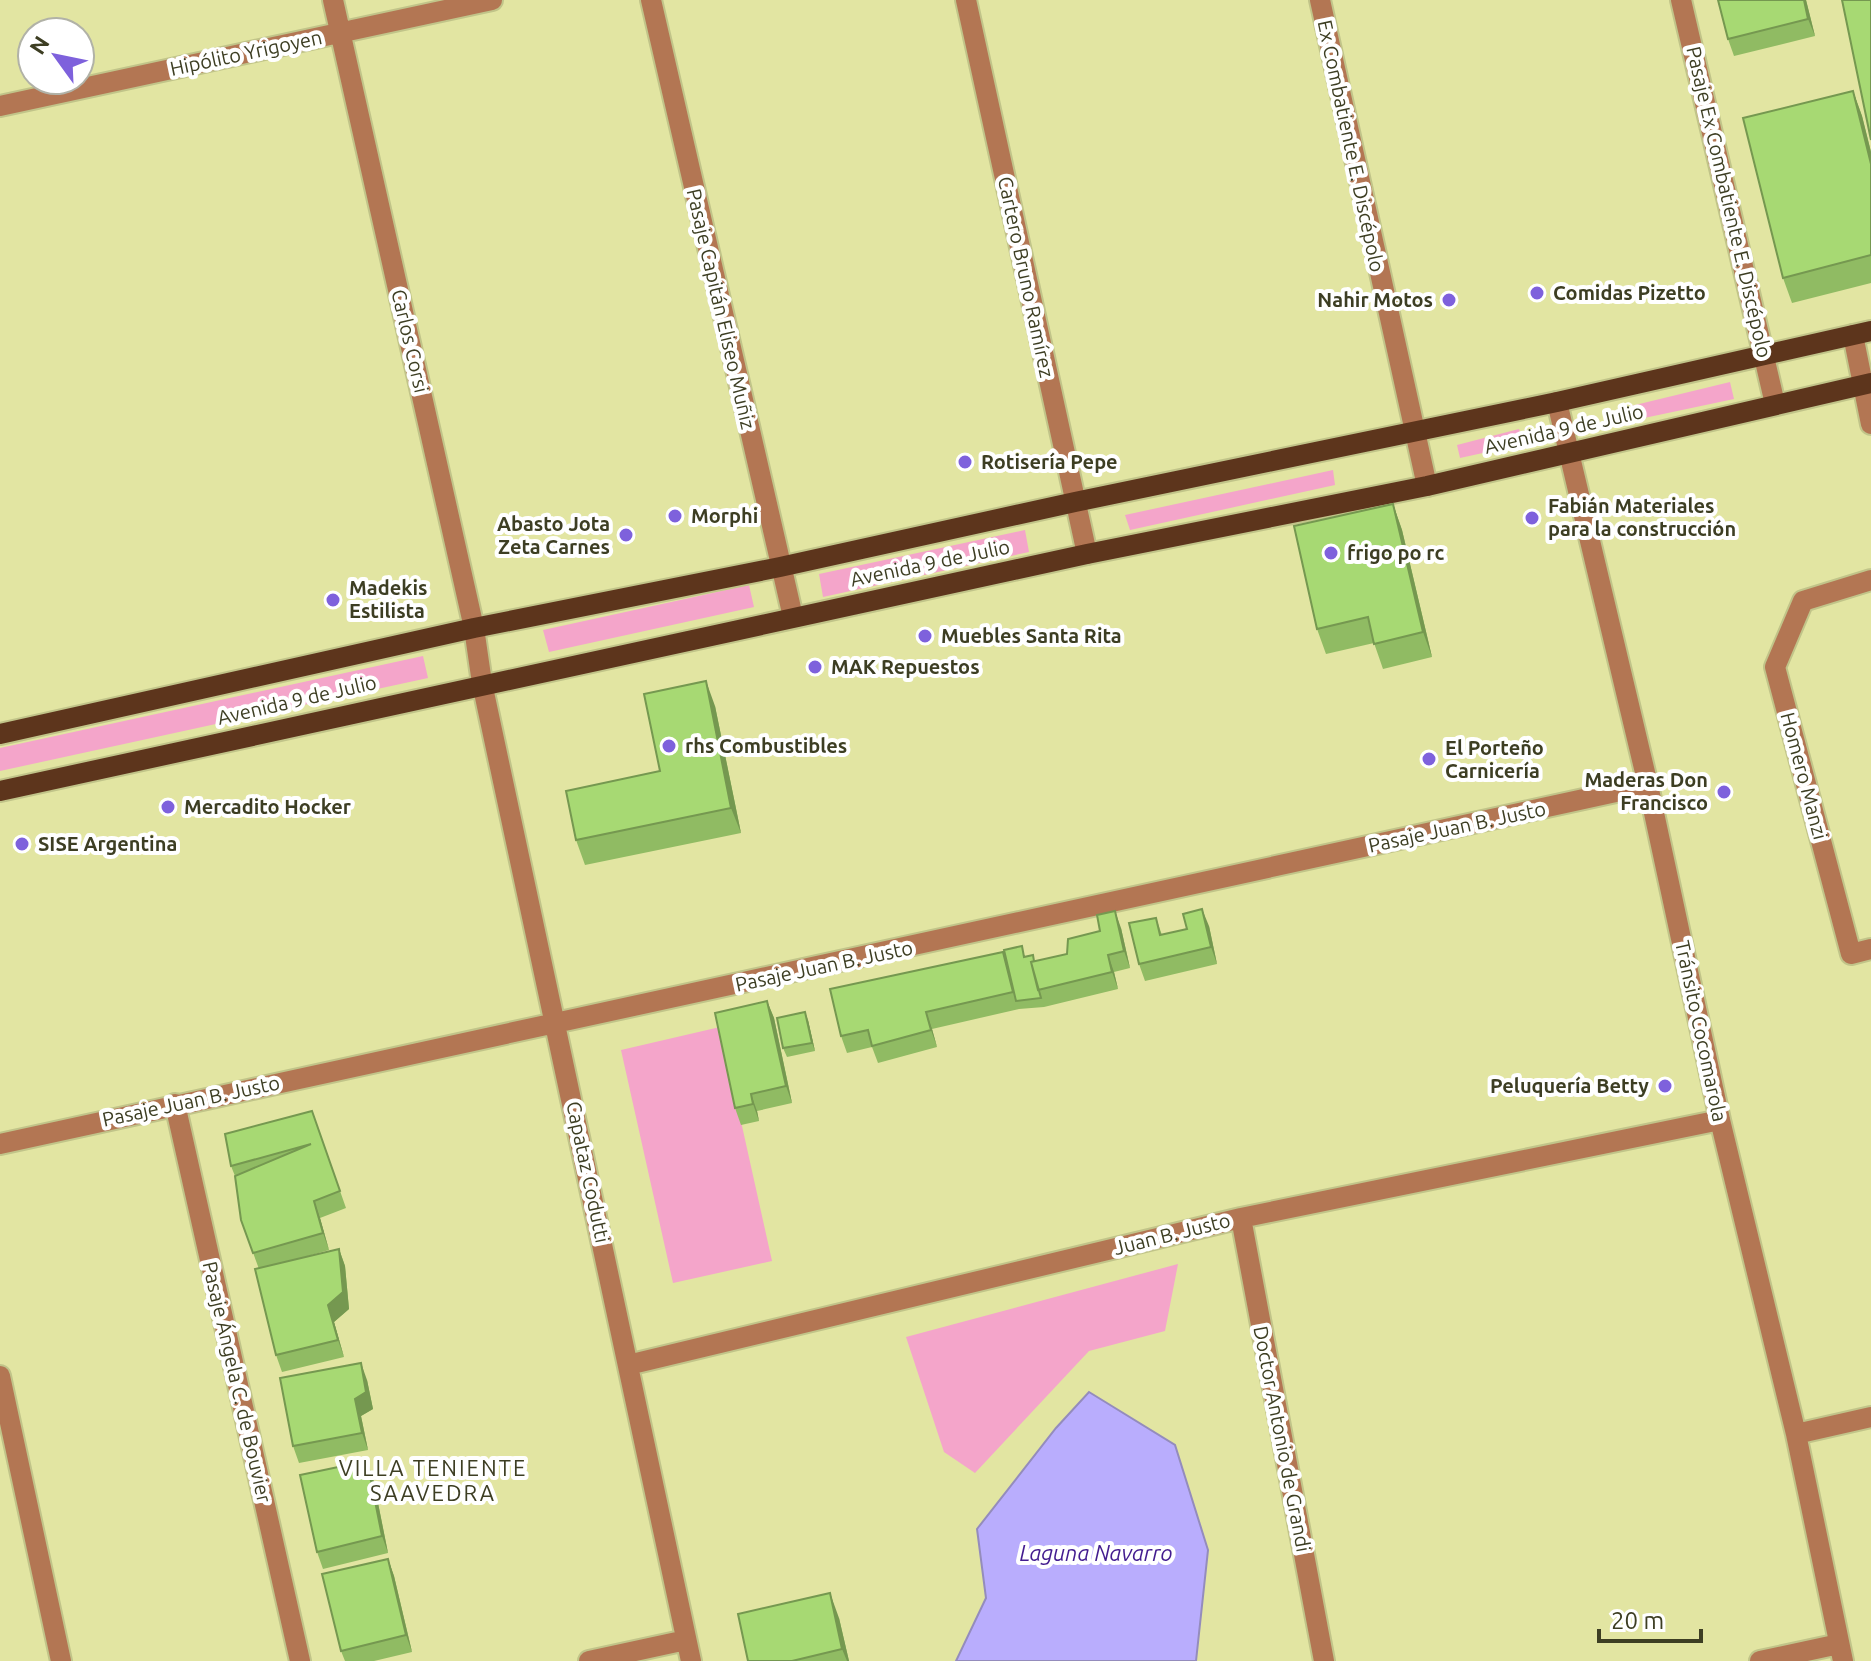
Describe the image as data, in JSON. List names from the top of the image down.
{
  "streets": {
    "main road": ["Avenida 9 de Julio"],
    "street": [
      "Hipólito Yrigoyen",
      "Ex Combatiente E. Discépolo",
      "Pasaje Ex Combatiente E. Discépolo",
      "Cartero Bruno Ramírez",
      "Pasaje Capitán Eliseo Muñiz",
      "Carlos Corsi",
      "Homero Manzi",
      "Pasaje Juan B. Justo",
      "Tránsito Cocomarola",
      "Capataz Codutti",
      "Juan B. Justo",
      "Pasaje Ángela C. de Bouvier",
      "Doctor Antonio de Grandi"
    ]
  },
  "crossings": [
    ["Hipólito Yrigoyen", "Carlos Corsi"],
    ["Ex Combatiente E. Discépolo", "Avenida 9 de Julio"],
    ["Pasaje Ex Combatiente E. Discépolo", "Avenida 9 de Julio"],
    ["Cartero Bruno Ramírez", "Avenida 9 de Julio"],
    ["Pasaje Capitán Eliseo Muñiz", "Avenida 9 de Julio"],
    ["Carlos Corsi", "Avenida 9 de Julio"],
    ["Carlos Corsi", "Capataz Codutti"],
    ["Avenida 9 de Julio", "Tránsito Cocomarola"],
    ["Avenida 9 de Julio", "Capataz Codutti"],
    ["Pasaje Juan B. Justo", "Tránsito Cocomarola"],
    ["Pasaje Juan B. Justo", "Capataz Codutti"],
    ["Pasaje Juan B. Justo", "Pasaje Ángela C. de Bouvier"],
    ["Tránsito Cocomarola", "Juan B. Justo"],
    ["Capataz Codutti", "Juan B. Justo"],
    ["Juan B. Justo", "Doctor Antonio de Grandi"]
  ],
  "districts": ["VILLA TENIENTE SAAVEDRA"],
  "water": ["Laguna Navarro"],
  "places": [
    "Comidas Pizetto",
    "Nahir Motos",
    "Rotisería Pepe",
    "Morphi",
    "Fabián Materiales para la construcción",
    "Abasto Jota Zeta Carnes",
    "frigo po rc",
    "Madekis Estilista",
    "Muebles Santa Rita",
    "MAK Repuestos",
    "rhs Combustibles",
    "El Porteño Carnicería",
    "Maderas Don Francisco",
    "Mercadito Hocker",
    "SISE Argentina",
    "Peluquería Betty"
  ],
  "scale_bar": "20 m",
  "north": "top left"
}
